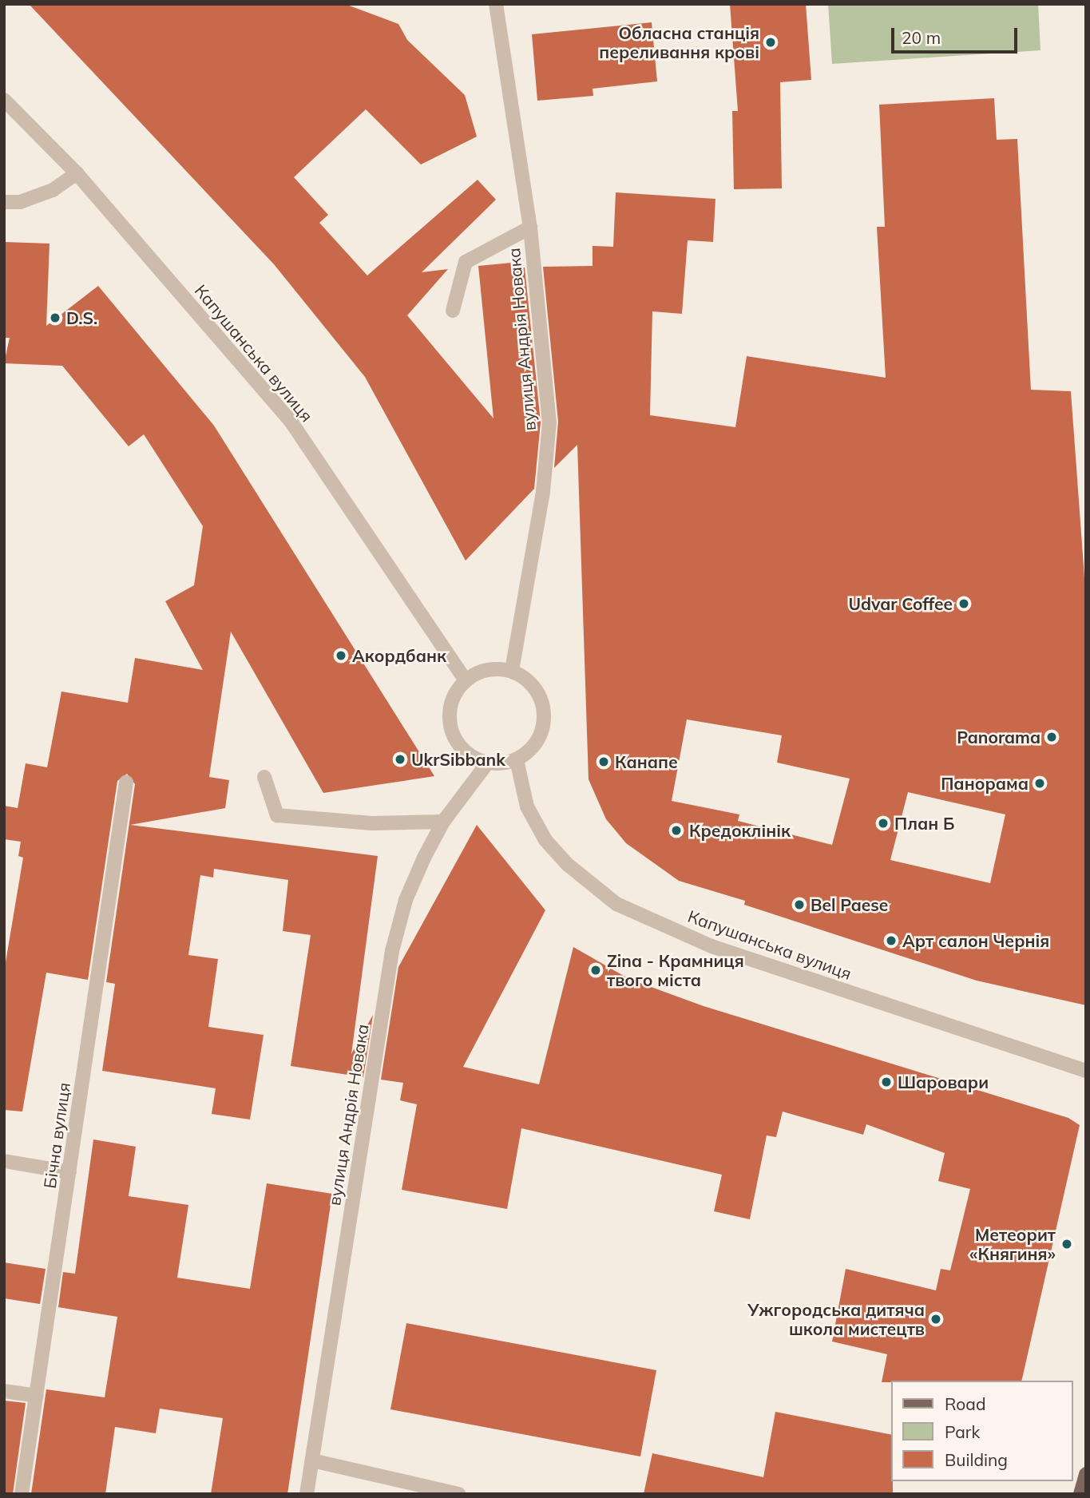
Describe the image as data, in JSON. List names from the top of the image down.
{
  "streets": {
    "street": ["вулиця Андрія Новака", "Капушанська вулиця", "Бічна вулиця"]
  },
  "crossings": [
    ["вулиця Андрія Новака", "Капушанська вулиця"]
  ],
  "places": [
    "Обласна станція переливання крові",
    "D.S.",
    "Udvar Coffee",
    "Акордбанк",
    "Panorama",
    "UkrSibbank",
    "Канапе",
    "Панорама",
    "План Б",
    "Кредоклінік",
    "Bel Paese",
    "Арт салон Чернія",
    "Zina - Крамниця твого міста",
    "Шаровари",
    "Метеорит «Княгиня»",
    "Ужгородська дитяча школа мистецтв"
  ],
  "legend": ["Road", "Park", "Building"],
  "scale_bar": "20 m"
}
